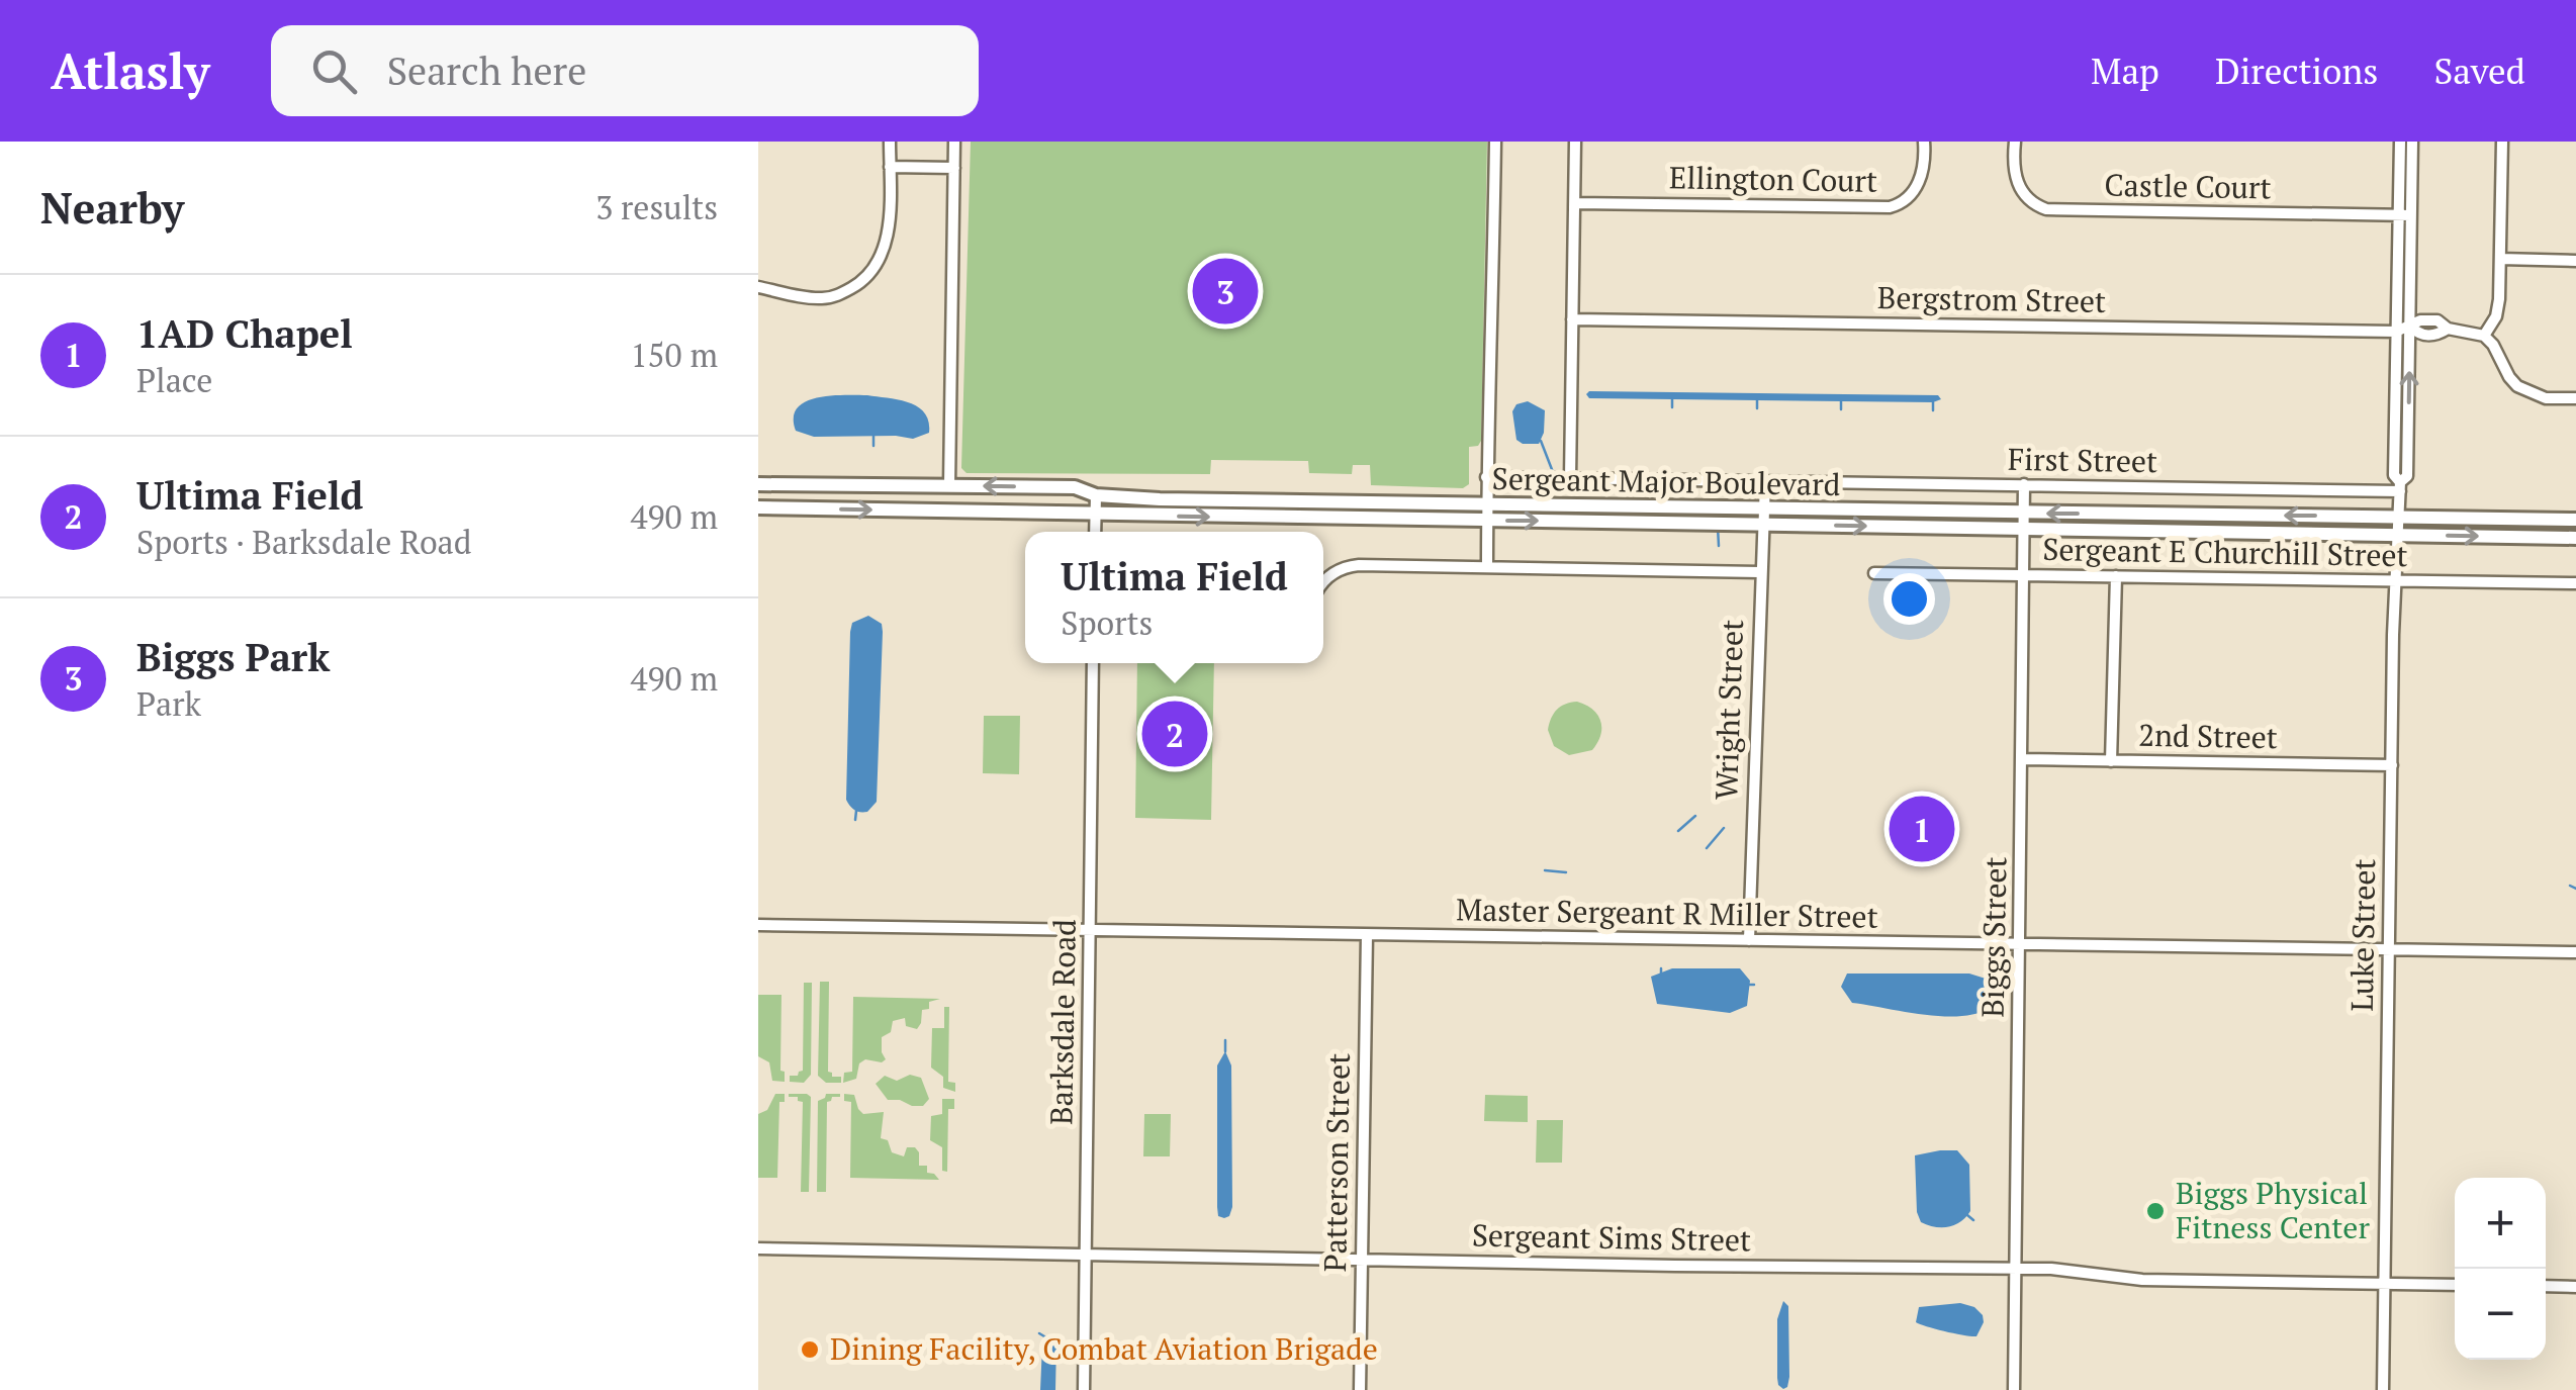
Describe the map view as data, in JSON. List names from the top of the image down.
{
  "streets": {
    "street": [
      "Ellington Court",
      "Castle Court",
      "Bergstrom Street",
      "First Street",
      "Sergeant Major Boulevard",
      "Sergeant E Churchill Street",
      "Wright Street",
      "2nd Street",
      "Master Sergeant R Miller Street",
      "Luke Street",
      "Biggs Street",
      "Barksdale Road",
      "Patterson Street",
      "Sergeant Sims Street"
    ]
  },
  "crossings": [
    ["Castle Court", "Luke Street"],
    ["Bergstrom Street", "Luke Street"],
    ["First Street", "Wright Street"],
    ["First Street", "Luke Street"],
    ["First Street", "Biggs Street"],
    ["Sergeant Major Boulevard", "Wright Street"],
    ["Sergeant Major Boulevard", "Luke Street"],
    ["Sergeant Major Boulevard", "Biggs Street"],
    ["Sergeant E Churchill Street", "Luke Street"],
    ["Sergeant E Churchill Street", "Biggs Street"],
    ["Wright Street", "Master Sergeant R Miller Street"],
    ["2nd Street", "Luke Street"],
    ["2nd Street", "Biggs Street"],
    ["Master Sergeant R Miller Street", "Luke Street"],
    ["Master Sergeant R Miller Street", "Biggs Street"],
    ["Master Sergeant R Miller Street", "Barksdale Road"],
    ["Master Sergeant R Miller Street", "Patterson Street"],
    ["Luke Street", "Sergeant Sims Street"],
    ["Biggs Street", "Sergeant Sims Street"],
    ["Barksdale Road", "Sergeant Sims Street"],
    ["Patterson Street", "Sergeant Sims Street"]
  ],
  "places": ["Biggs Physical Fitness Center", "Dining Facility, Combat Aviation Brigade"],
  "page": {
    "header": "Atlasly",
    "search": "Search here",
    "nav": ["Map", "Directions", "Saved"],
    "heading": ["Nearby", "3 results"],
    "pins": ["3", "2", "1"],
    "list": [
      {
        "mark": "1",
        "name": "1AD Chapel",
        "note": "Place",
        "value": "150 m"
      },
      {
        "mark": "2",
        "name": "Ultima Field",
        "note": "Sports · Barksdale Road",
        "value": "490 m"
      },
      {
        "mark": "3",
        "name": "Biggs Park",
        "note": "Park",
        "value": "490 m"
      }
    ],
    "popup": ["Ultima Field", "Sports"],
    "map_buttons": ["+", "−"]
  }
}
